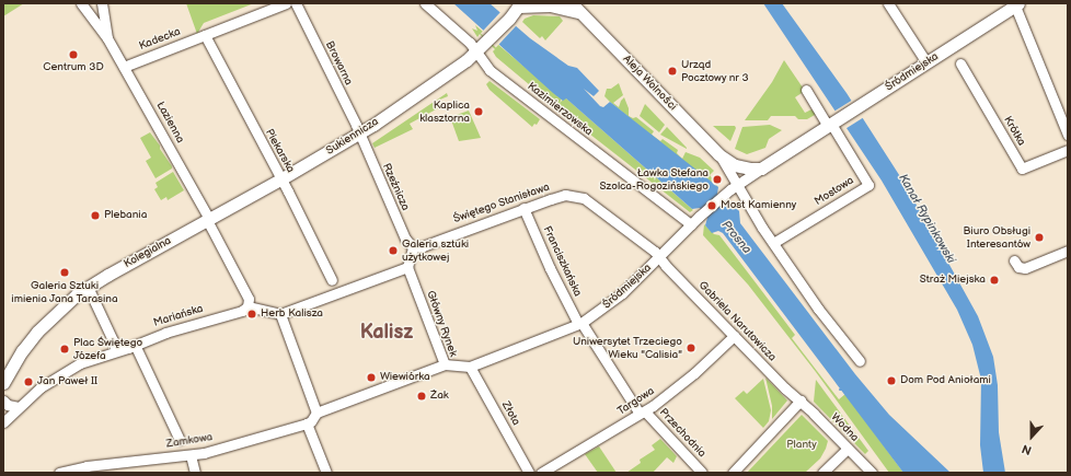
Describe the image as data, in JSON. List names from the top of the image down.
{
  "streets": {
    "street": [
      "Kadecka",
      "Browarna",
      "Śródmiejska",
      "Aleja Wolności",
      "Kazimierzowska",
      "Łazienna",
      "Krótka",
      "Sukiennicza",
      "Piekarska",
      "Rzeźnicza",
      "Mostowa",
      "Świętego Stanisława",
      "Kolegialna",
      "Franciszkańska",
      "Mariańska",
      "Gabriela Narutowicza",
      "Główny Rynek",
      "Targowa",
      "Złota",
      "Wodna",
      "Przechodnia",
      "Zamkowa"
    ]
  },
  "crossings": [
    ["Kadecka", "Łazienna"],
    ["Kadecka", "Piekarska"],
    ["Browarna", "Sukiennicza"],
    ["Browarna", "Rzeźnicza"],
    ["Śródmiejska", "Aleja Wolności"],
    ["Śródmiejska", "Kazimierzowska"],
    ["Śródmiejska", "Mostowa"],
    ["Śródmiejska", "Świętego Stanisława"],
    ["Śródmiejska", "Franciszkańska"],
    ["Śródmiejska", "Gabriela Narutowicza"],
    ["Śródmiejska", "Główny Rynek"],
    ["Śródmiejska", "Złota"],
    ["Kazimierzowska", "Sukiennicza"],
    ["Łazienna", "Sukiennicza"],
    ["Łazienna", "Kolegialna"],
    ["Łazienna", "Mariańska"],
    ["Sukiennicza", "Piekarska"],
    ["Sukiennicza", "Rzeźnicza"],
    ["Sukiennicza", "Kolegialna"],
    ["Rzeźnicza", "Świętego Stanisława"],
    ["Świętego Stanisława", "Franciszkańska"],
    ["Świętego Stanisława", "Gabriela Narutowicza"],
    ["Franciszkańska", "Targowa"],
    ["Franciszkańska", "Przechodnia"],
    ["Gabriela Narutowicza", "Targowa"],
    ["Gabriela Narutowicza", "Wodna"],
    ["Targowa", "Przechodnia"]
  ],
  "districts": ["Kalisz"],
  "water": ["Kanał Rypinkowski", "Prosna"],
  "parks": ["Planty"],
  "places": [
    "Centrum 3D",
    "Urząd Pocztowy nr 3",
    "Kaplica klasztorna",
    "Ławka Stefana Szolca-Rogozińskiego",
    "Most Kamienny",
    "Plebania",
    "Biuro Obsługi Interesantów",
    "Galeria sztuki użytkowej",
    "Galeria Sztuki imienia Jana Tarasina",
    "Straż Miejska",
    "Herb Kalisza",
    "Uniwersytet Trzeciego Wieku \"Calisia\"",
    "Plac Świętego Józefa",
    "Wiewiórka",
    "Dom Pod Aniołami",
    "Jan Paweł II",
    "Żak"
  ],
  "north": "bottom"
}
